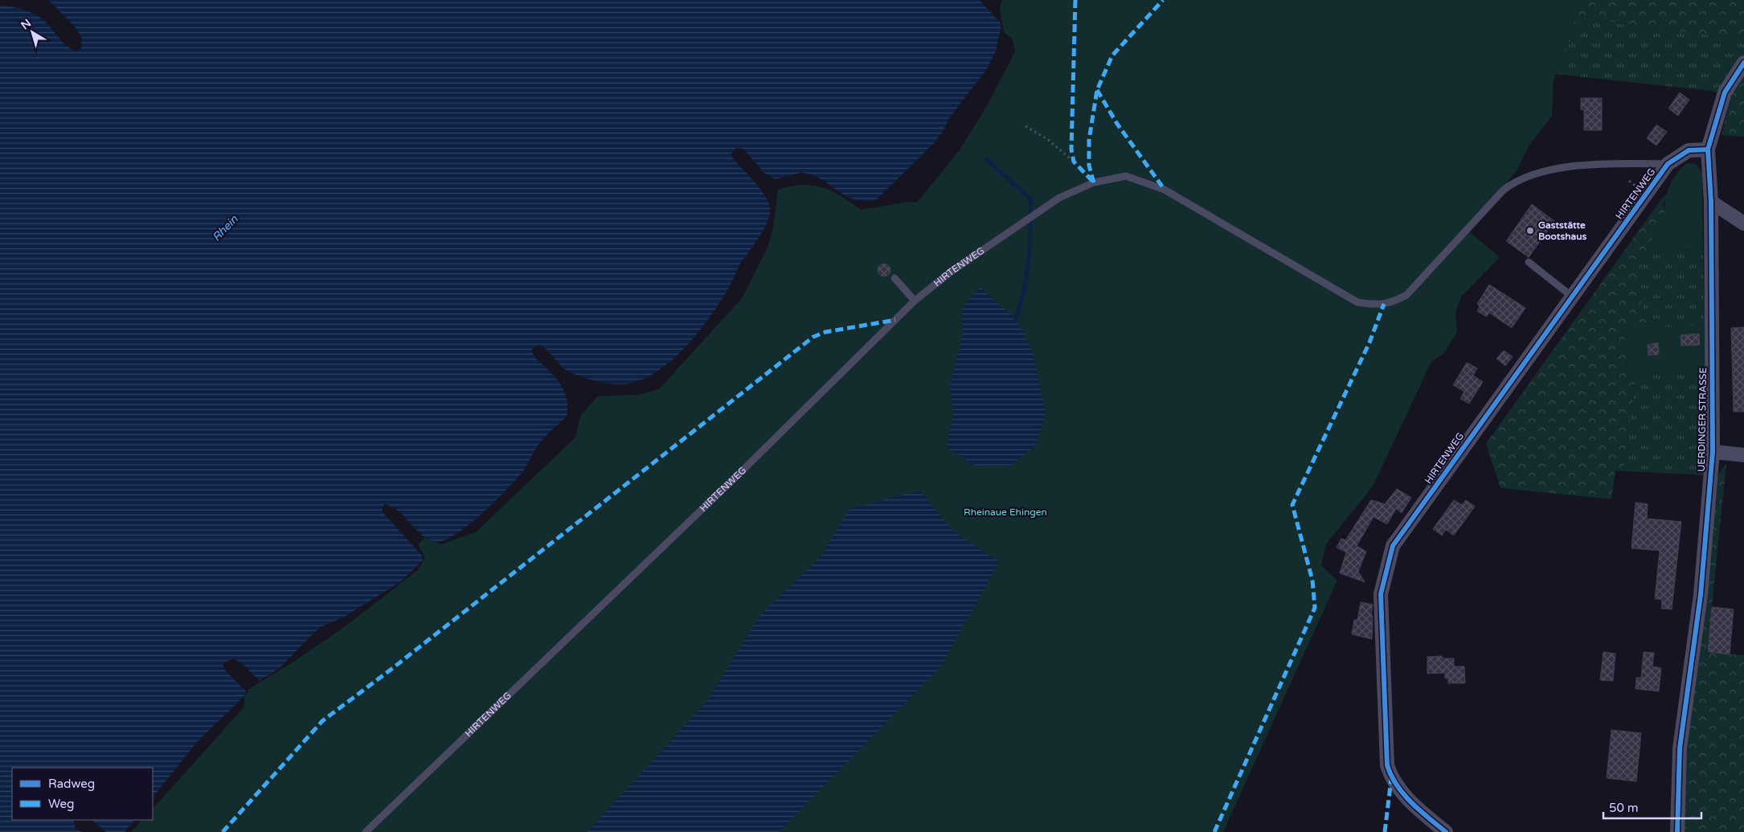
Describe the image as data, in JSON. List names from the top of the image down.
{
  "streets": {
    "street": ["HIRTENWEG", "UERDINGER STRASSE"]
  },
  "crossings": [
    ["HIRTENWEG", "UERDINGER STRASSE"]
  ],
  "water": ["Rhein"],
  "parks": ["Rheinaue Ehingen"],
  "places": ["Gaststätte Bootshaus"],
  "legend": ["Radweg", "Weg"],
  "scale_bar": "50 m",
  "north": "top left"
}
